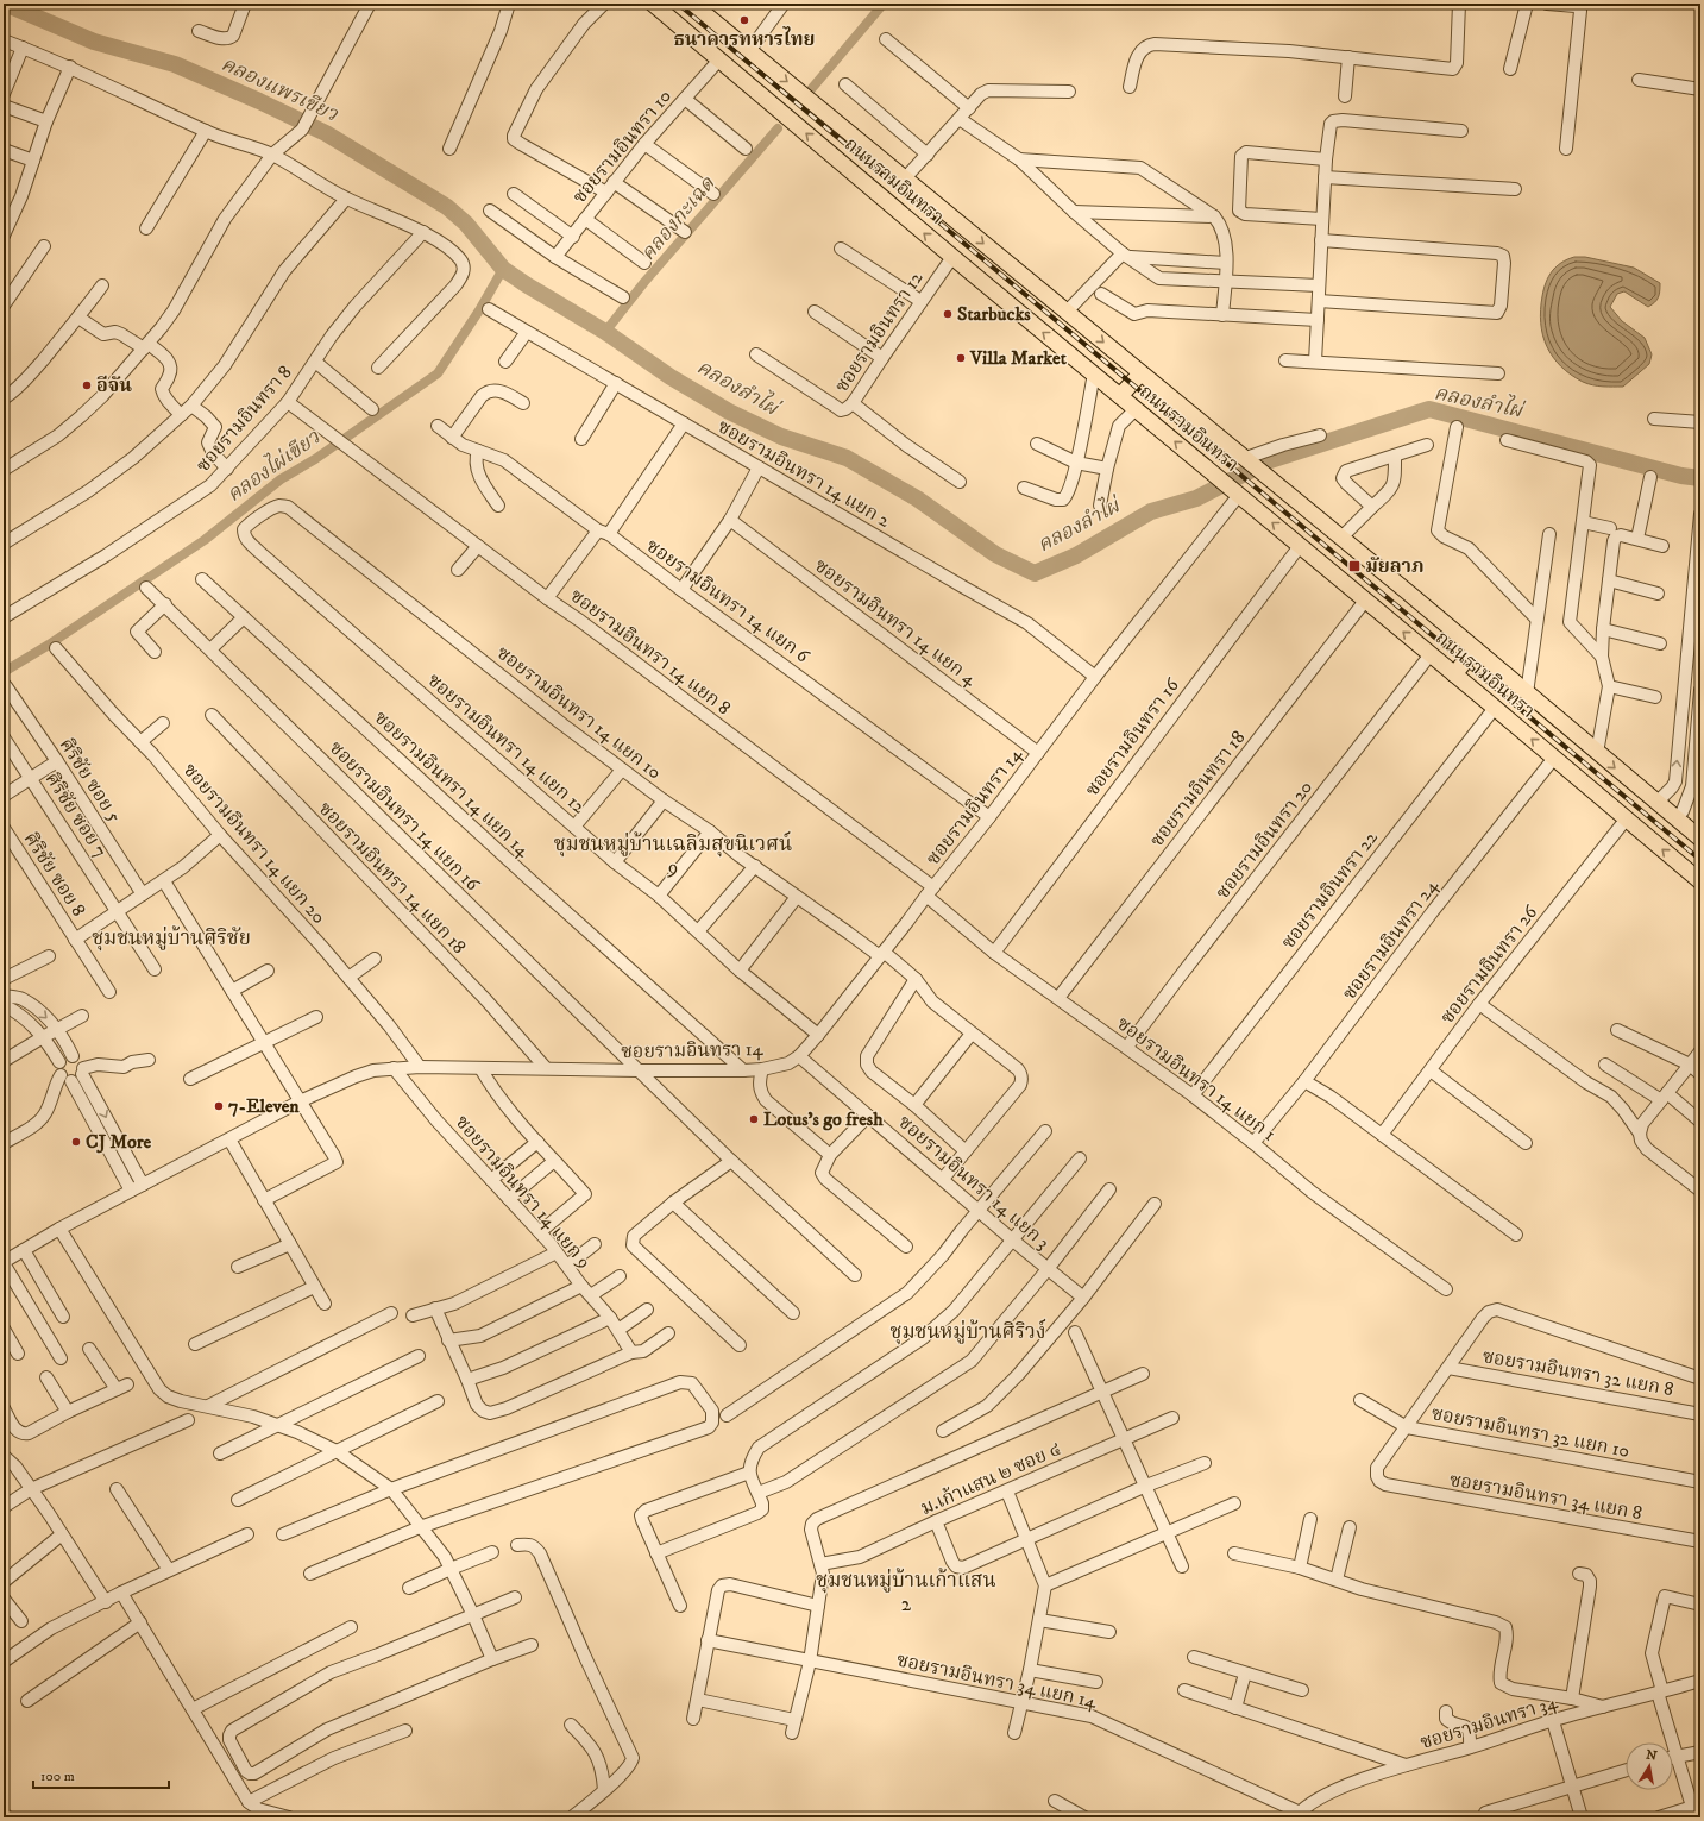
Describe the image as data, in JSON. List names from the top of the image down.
{
  "streets": {
    "main road": ["ถนนรามอินทรา"],
    "street": [
      "ซอยรามอินทรา 10",
      "ซอยรามอินทรา 12",
      "ซอยรามอินทรา 8",
      "ซอยรามอินทรา 14 แยก 2",
      "ซอยรามอินทรา 14 แยก 6",
      "ซอยรามอินทรา 14 แยก 4",
      "ซอยรามอินทรา 14 แยก 8",
      "ซอยรามอินทรา 14 แยก 10",
      "ซอยรามอินทรา 16",
      "ซอยรามอินทรา 14 แยก 12",
      "ศิริชัย ซอย 5",
      "ซอยรามอินทรา 14 แยก 14",
      "ซอยรามอินทรา 18",
      "ซอยรามอินทรา 14",
      "ศิริชัย ซอย 7",
      "ซอยรามอินทรา 14 แยก 16",
      "ซอยรามอินทรา 20",
      "ซอยรามอินทรา 14 แยก 20",
      "ศิริชัย ซอย 8",
      "ซอยรามอินทรา 14 แยก 18",
      "ซอยรามอินทรา 22",
      "ซอยรามอินทรา 24",
      "ซอยรามอินทรา 26",
      "ซอยรามอินทรา 14 แยก 1",
      "ซอยรามอินทรา 14 แยก 3",
      "ซอยรามอินทรา 14 แยก 9",
      "ซอยรามอินทรา 32 แยก 8",
      "ซอยรามอินทรา 32 แยก 10",
      "ม.เก้าแสน ๒ ซอย ๔",
      "ซอยรามอินทรา 34 แยก 8",
      "ซอยรามอินทรา 34 แยก 14",
      "ซอยรามอินทรา 34"
    ]
  },
  "crossings": [
    ["ซอยรามอินทรา 10", "ถนนรามอินทรา"],
    ["ถนนรามอินทรา", "ซอยรามอินทรา 12"],
    ["ถนนรามอินทรา", "ซอยรามอินทรา 16"],
    ["ถนนรามอินทรา", "ซอยรามอินทรา 18"],
    ["ถนนรามอินทรา", "ซอยรามอินทรา 14"],
    ["ถนนรามอินทรา", "ซอยรามอินทรา 20"],
    ["ถนนรามอินทรา", "ซอยรามอินทรา 22"],
    ["ถนนรามอินทรา", "ซอยรามอินทรา 24"],
    ["ถนนรามอินทรา", "ซอยรามอินทรา 26"],
    ["ซอยรามอินทรา 8", "ซอยรามอินทรา 14 แยก 8"],
    ["ซอยรามอินทรา 14 แยก 2", "ซอยรามอินทรา 14"],
    ["ซอยรามอินทรา 14 แยก 6", "ซอยรามอินทรา 14"],
    ["ซอยรามอินทรา 14 แยก 4", "ซอยรามอินทรา 14"],
    ["ซอยรามอินทรา 14 แยก 8", "ซอยรามอินทรา 14"],
    ["ซอยรามอินทรา 14 แยก 8", "ซอยรามอินทรา 14 แยก 1"],
    ["ซอยรามอินทรา 14 แยก 10", "ซอยรามอินทรา 14 แยก 12"],
    ["ซอยรามอินทรา 14 แยก 10", "ซอยรามอินทรา 14"],
    ["ซอยรามอินทรา 16", "ซอยรามอินทรา 14 แยก 1"],
    ["ซอยรามอินทรา 14 แยก 12", "ซอยรามอินทรา 14"],
    ["ซอยรามอินทรา 14 แยก 14", "ซอยรามอินทรา 14"],
    ["ซอยรามอินทรา 18", "ซอยรามอินทรา 14 แยก 1"],
    ["ซอยรามอินทรา 14", "ซอยรามอินทรา 14 แยก 16"],
    ["ซอยรามอินทรา 14", "ซอยรามอินทรา 14 แยก 20"],
    ["ซอยรามอินทรา 14", "ซอยรามอินทรา 14 แยก 18"],
    ["ซอยรามอินทรา 14", "ซอยรามอินทรา 14 แยก 1"],
    ["ซอยรามอินทรา 14", "ซอยรามอินทรา 14 แยก 3"],
    ["ซอยรามอินทรา 14", "ซอยรามอินทรา 14 แยก 9"],
    ["ซอยรามอินทรา 20", "ซอยรามอินทรา 14 แยก 1"],
    ["ซอยรามอินทรา 22", "ซอยรามอินทรา 14 แยก 1"],
    ["ซอยรามอินทรา 24", "ซอยรามอินทรา 14 แยก 1"],
    ["ซอยรามอินทรา 32 แยก 10", "ซอยรามอินทรา 34 แยก 8"],
    ["ซอยรามอินทรา 34 แยก 14", "ซอยรามอินทรา 34"]
  ],
  "districts": [
    "ชุมชนหมู่บ้านเฉลิมสุขนิเวศน์ 9",
    "ชุมชนหมู่บ้านศิริชัย",
    "ชุมชนหมู่บ้านศิริวง์",
    "ชุมชนหมู่บ้านเก้าแสน 2"
  ],
  "water": [
    "คลองแพรเขียว",
    "คลองกะเฉด",
    "คลองลำไผ่",
    "คลองไผ่เขียว"
  ],
  "places": {
    "other": [
      "ธนาคารทหารไทย",
      "Starbucks",
      "Villa Market",
      "อีจัน",
      "7-Eleven",
      "Lotus's go fresh",
      "CJ More"
    ],
    "transit": ["มัยลาภ"]
  },
  "scale_bar": "100 m",
  "north": "top"
}
